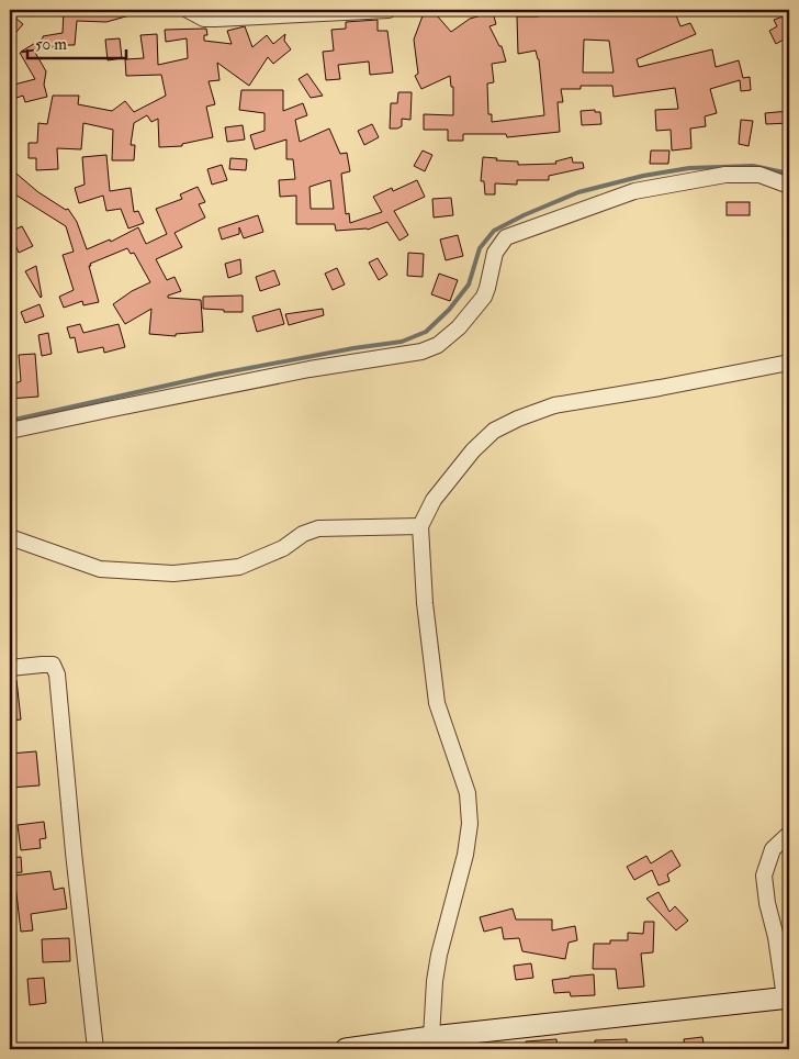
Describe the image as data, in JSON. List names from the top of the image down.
{
  "scale_bar": "50 m"
}
